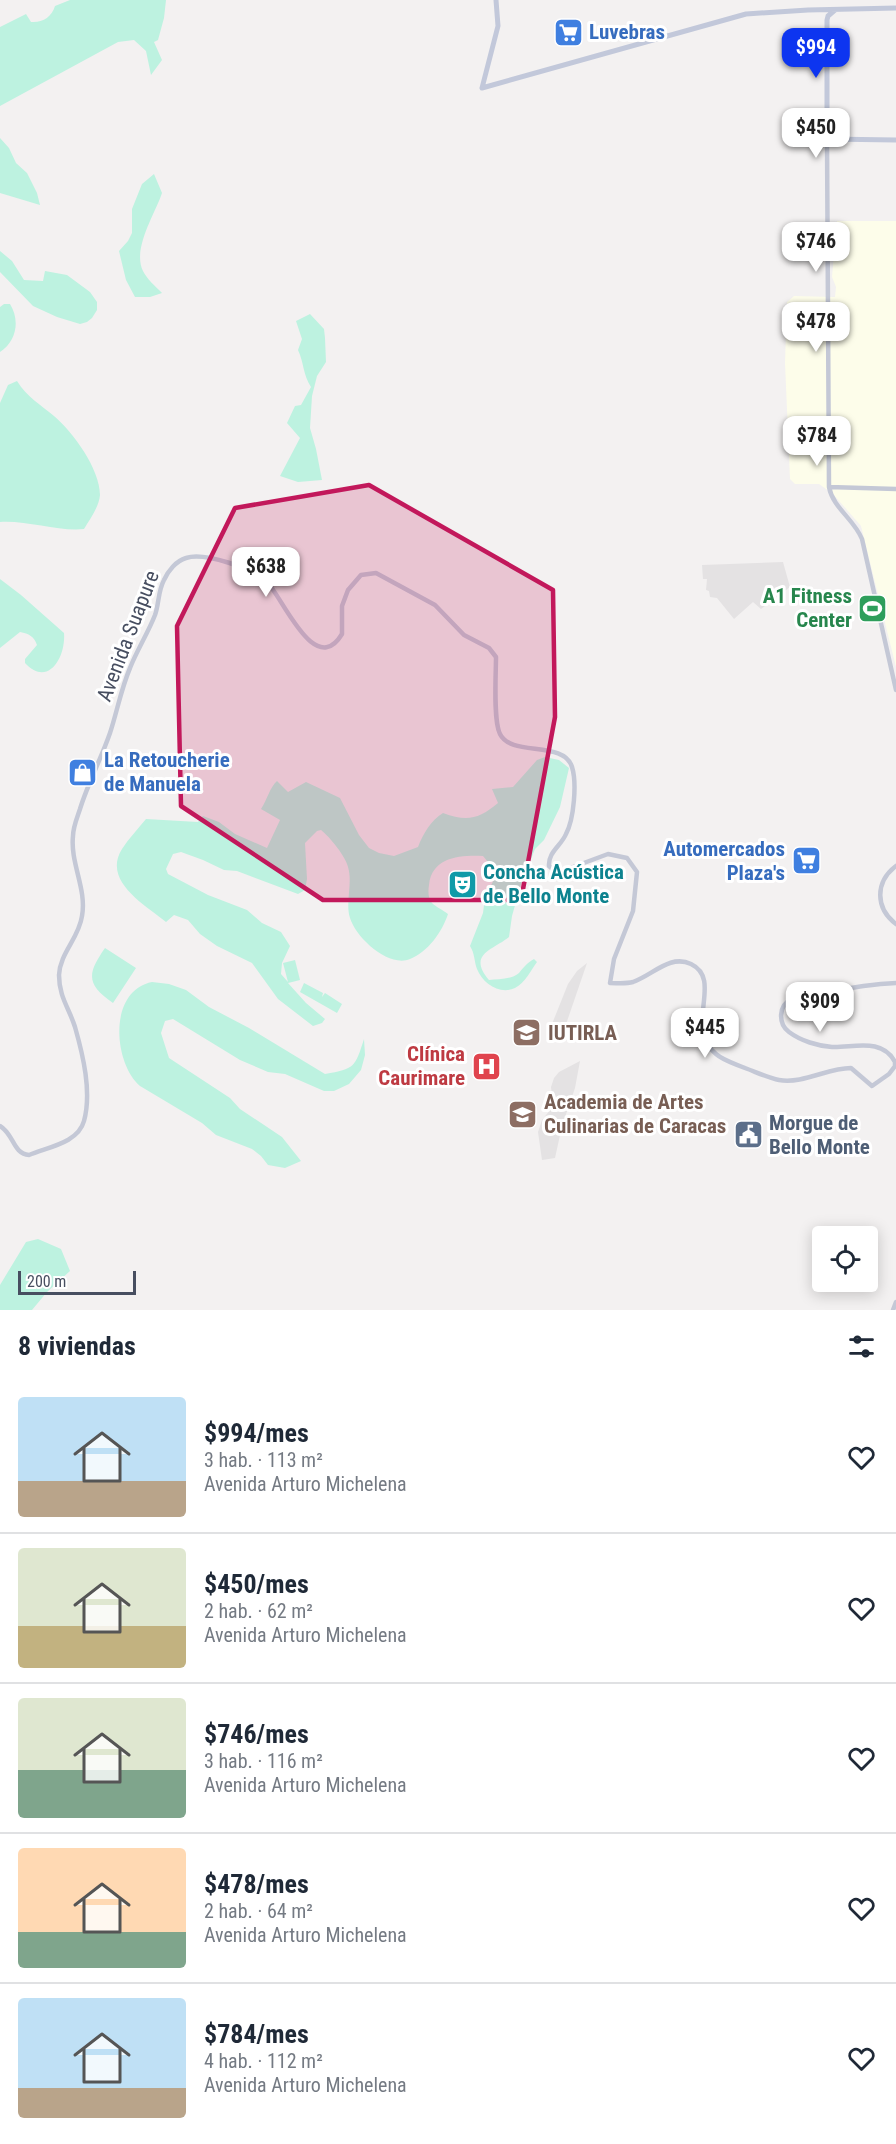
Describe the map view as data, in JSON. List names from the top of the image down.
{
  "streets": {
    "street": ["Avenida Suapure"]
  },
  "places": {
    "supermarket": ["Luvebras", "Automercados Plaza's"],
    "sports": ["A1 Fitness Center"],
    "shop": ["La Retoucherie de Manuela"],
    "theatre": ["Concha Acústica de Bello Monte"],
    "school or university": ["IUTIRLA", "Academia de Artes Culinarias de Caracas"],
    "hospital": ["Clínica Caurimare"],
    "public building": ["Morgue de Bello Monte"]
  },
  "scale_bar": "200 m",
  "page": {
    "price": [
      "$994",
      "$450",
      "$746",
      "$478",
      "$784",
      "$638",
      "$909",
      "$445"
    ],
    "scale": "200 m",
    "heading": "8 viviendas",
    "list": [
      {
        "name": "$994/mes",
        "note": "3 hab. · 113 m² · Avenida Arturo Michelena"
      },
      {
        "name": "$450/mes",
        "note": "2 hab. · 62 m² · Avenida Arturo Michelena"
      },
      {
        "name": "$746/mes",
        "note": "3 hab. · 116 m² · Avenida Arturo Michelena"
      },
      {
        "name": "$478/mes",
        "note": "2 hab. · 64 m² · Avenida Arturo Michelena"
      },
      {
        "name": "$784/mes",
        "note": "4 hab. · 112 m² · Avenida Arturo Michelena"
      }
    ]
  }
}
